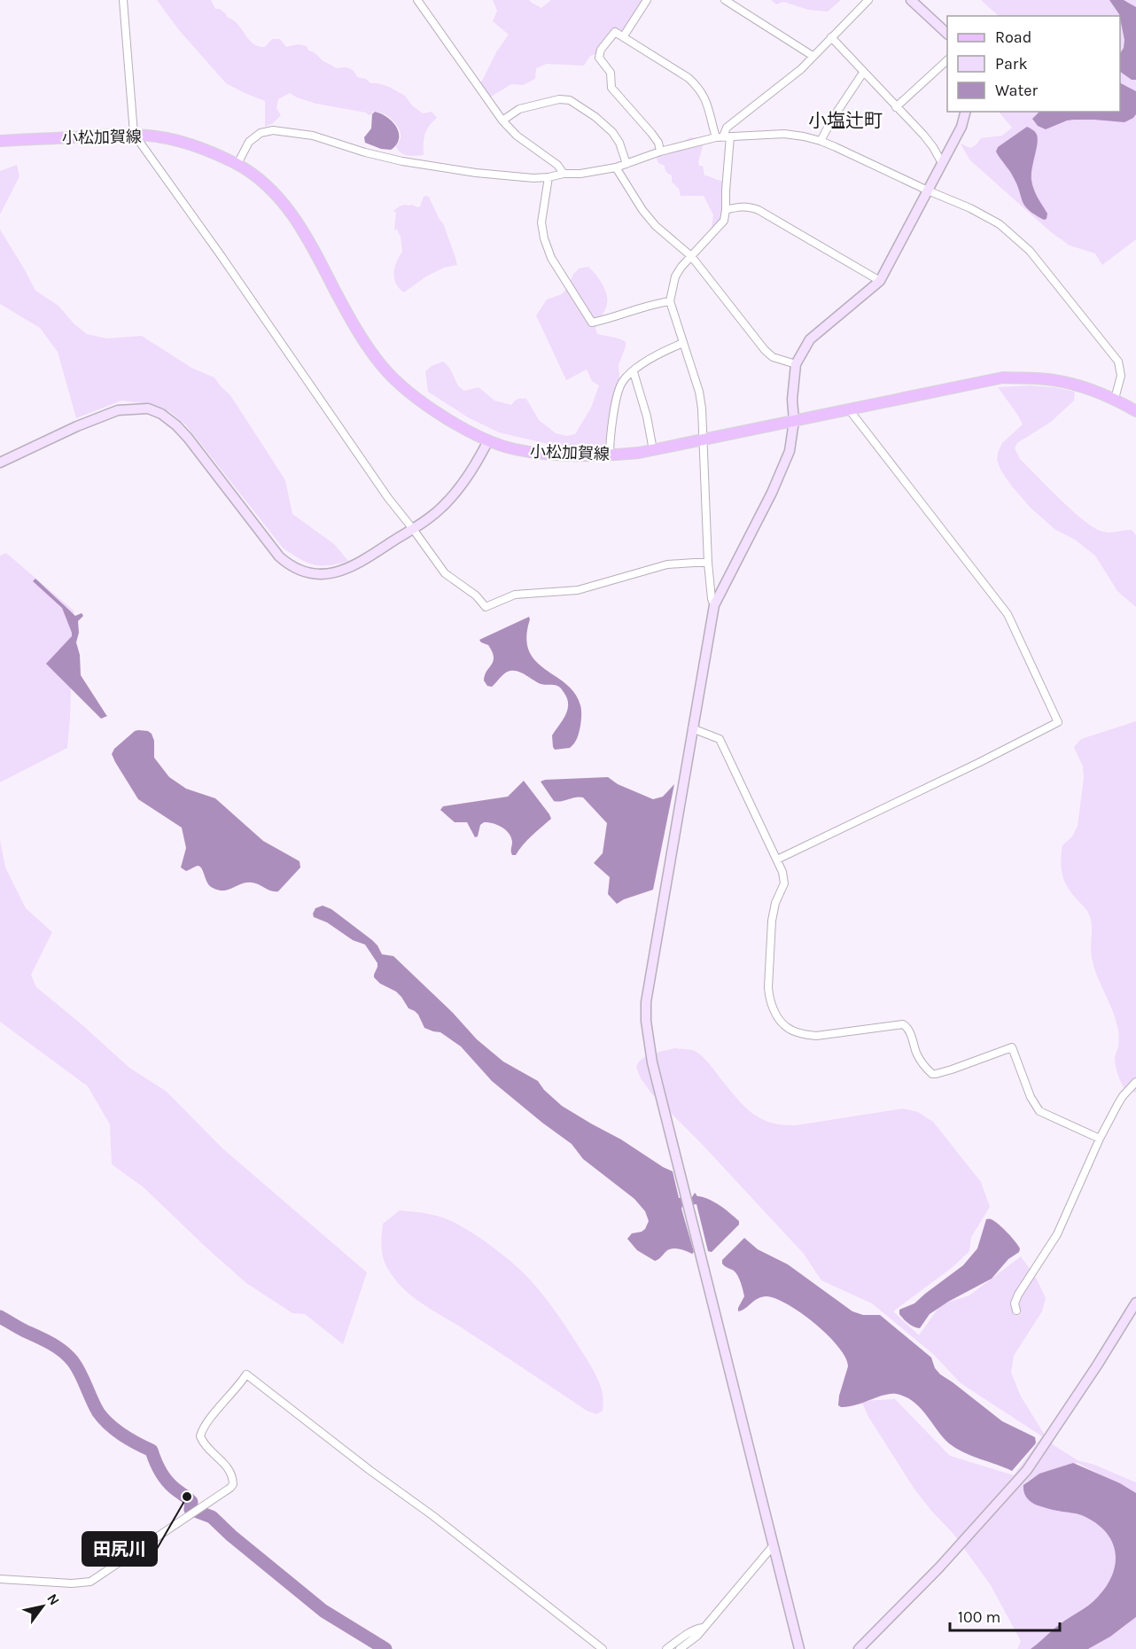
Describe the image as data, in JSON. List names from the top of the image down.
{
  "streets": {
    "main road": ["小松加賀線"]
  },
  "districts": ["小塩辻町"],
  "places": ["田尻川"],
  "legend": ["Road", "Park", "Water"],
  "scale_bar": "100 m",
  "north": "top right"
}
